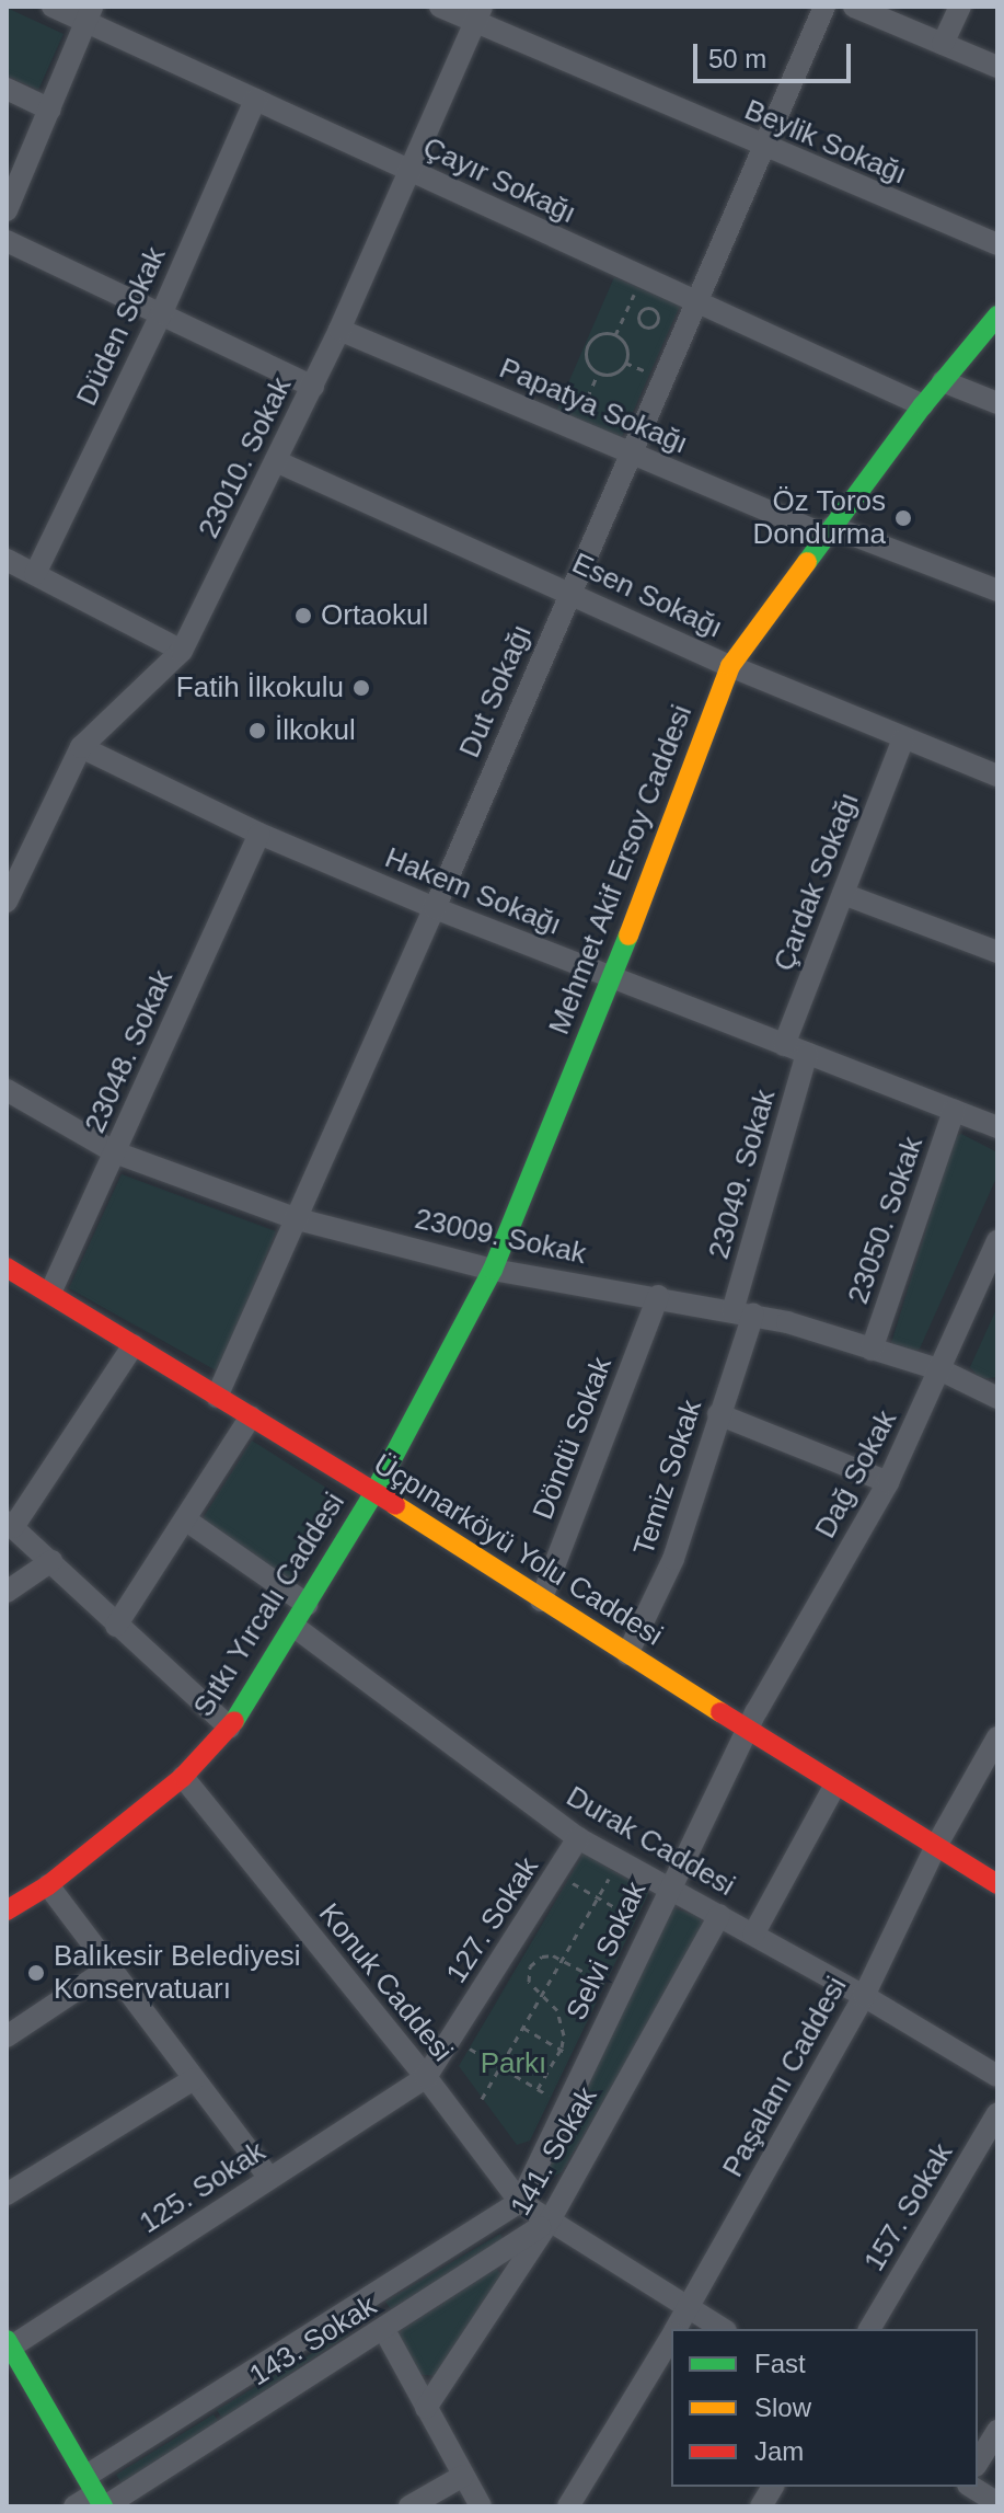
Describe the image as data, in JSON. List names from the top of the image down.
{
  "streets": {
    "main road": ["Mehmet Akif Ersoy Caddesi", "Üçpınarköyü Yolu Caddesi", "Sıtkı Yırcalı Caddesi"],
    "street": [
      "Beylik Sokağı",
      "Çayır Sokağı",
      "Düden Sokak",
      "Papatya Sokağı",
      "23010. Sokak",
      "Esen Sokağı",
      "Dut Sokağı",
      "Çardak Sokağı",
      "Hakem Sokağı",
      "23048. Sokak",
      "23049. Sokak",
      "23050. Sokak",
      "23009. Sokak",
      "Döndü Sokak",
      "Dağ Sokak",
      "Temiz Sokak",
      "Durak Caddesi",
      "127. Sokak",
      "Selvi Sokak",
      "Konuk Caddesi",
      "Paşalanı Caddesi",
      "141. Sokak",
      "125. Sokak",
      "157. Sokak",
      "143. Sokak"
    ]
  },
  "crossings": [
    ["Beylik Sokağı", "23010. Sokak"],
    ["Beylik Sokağı", "Dut Sokağı"],
    ["Çayır Sokağı", "Düden Sokak"],
    ["Çayır Sokağı", "23010. Sokak"],
    ["Çayır Sokağı", "Dut Sokağı"],
    ["Çayır Sokağı", "Mehmet Akif Ersoy Caddesi"],
    ["Papatya Sokağı", "23010. Sokak"],
    ["Papatya Sokağı", "Dut Sokağı"],
    ["Papatya Sokağı", "Mehmet Akif Ersoy Caddesi"],
    ["23010. Sokak", "Esen Sokağı"],
    ["23010. Sokak", "Hakem Sokağı"],
    ["Esen Sokağı", "Dut Sokağı"],
    ["Esen Sokağı", "Mehmet Akif Ersoy Caddesi"],
    ["Esen Sokağı", "Çardak Sokağı"],
    ["Dut Sokağı", "Hakem Sokağı"],
    ["Dut Sokağı", "23009. Sokak"],
    ["Dut Sokağı", "Üçpınarköyü Yolu Caddesi"],
    ["Mehmet Akif Ersoy Caddesi", "Hakem Sokağı"],
    ["Mehmet Akif Ersoy Caddesi", "23009. Sokak"],
    ["Mehmet Akif Ersoy Caddesi", "Üçpınarköyü Yolu Caddesi"],
    ["Mehmet Akif Ersoy Caddesi", "Sıtkı Yırcalı Caddesi"],
    ["Çardak Sokağı", "Hakem Sokağı"],
    ["Hakem Sokağı", "23048. Sokak"],
    ["Hakem Sokağı", "23049. Sokak"],
    ["Hakem Sokağı", "23050. Sokak"],
    ["23048. Sokak", "23009. Sokak"],
    ["23048. Sokak", "Üçpınarköyü Yolu Caddesi"],
    ["23049. Sokak", "23009. Sokak"],
    ["23049. Sokak", "Temiz Sokak"],
    ["23050. Sokak", "23009. Sokak"],
    ["23009. Sokak", "Döndü Sokak"],
    ["23009. Sokak", "Dağ Sokak"],
    ["23009. Sokak", "Temiz Sokak"],
    ["Döndü Sokak", "Üçpınarköyü Yolu Caddesi"],
    ["Dağ Sokak", "Üçpınarköyü Yolu Caddesi"],
    ["Dağ Sokak", "Selvi Sokak"],
    ["Temiz Sokak", "Üçpınarköyü Yolu Caddesi"],
    ["Üçpınarköyü Yolu Caddesi", "Sıtkı Yırcalı Caddesi"],
    ["Üçpınarköyü Yolu Caddesi", "Selvi Sokak"],
    ["Üçpınarköyü Yolu Caddesi", "Paşalanı Caddesi"],
    ["Sıtkı Yırcalı Caddesi", "Durak Caddesi"],
    ["Sıtkı Yırcalı Caddesi", "Konuk Caddesi"],
    ["Durak Caddesi", "127. Sokak"],
    ["Durak Caddesi", "Selvi Sokak"],
    ["Durak Caddesi", "Paşalanı Caddesi"],
    ["Durak Caddesi", "141. Sokak"],
    ["127. Sokak", "Konuk Caddesi"],
    ["127. Sokak", "125. Sokak"],
    ["Selvi Sokak", "Konuk Caddesi"],
    ["Selvi Sokak", "143. Sokak"],
    ["Konuk Caddesi", "Paşalanı Caddesi"],
    ["Konuk Caddesi", "141. Sokak"],
    ["Konuk Caddesi", "125. Sokak"],
    ["Konuk Caddesi", "143. Sokak"],
    ["141. Sokak", "143. Sokak"]
  ],
  "parks": ["Parkı"],
  "places": [
    "Öz Toros Dondurma",
    "Ortaokul",
    "Fatih İlkokulu",
    "İlkokul",
    "Balıkesir Belediyesi Konservatuarı"
  ],
  "legend": ["Fast", "Slow", "Jam"],
  "scale_bar": "50 m"
}
